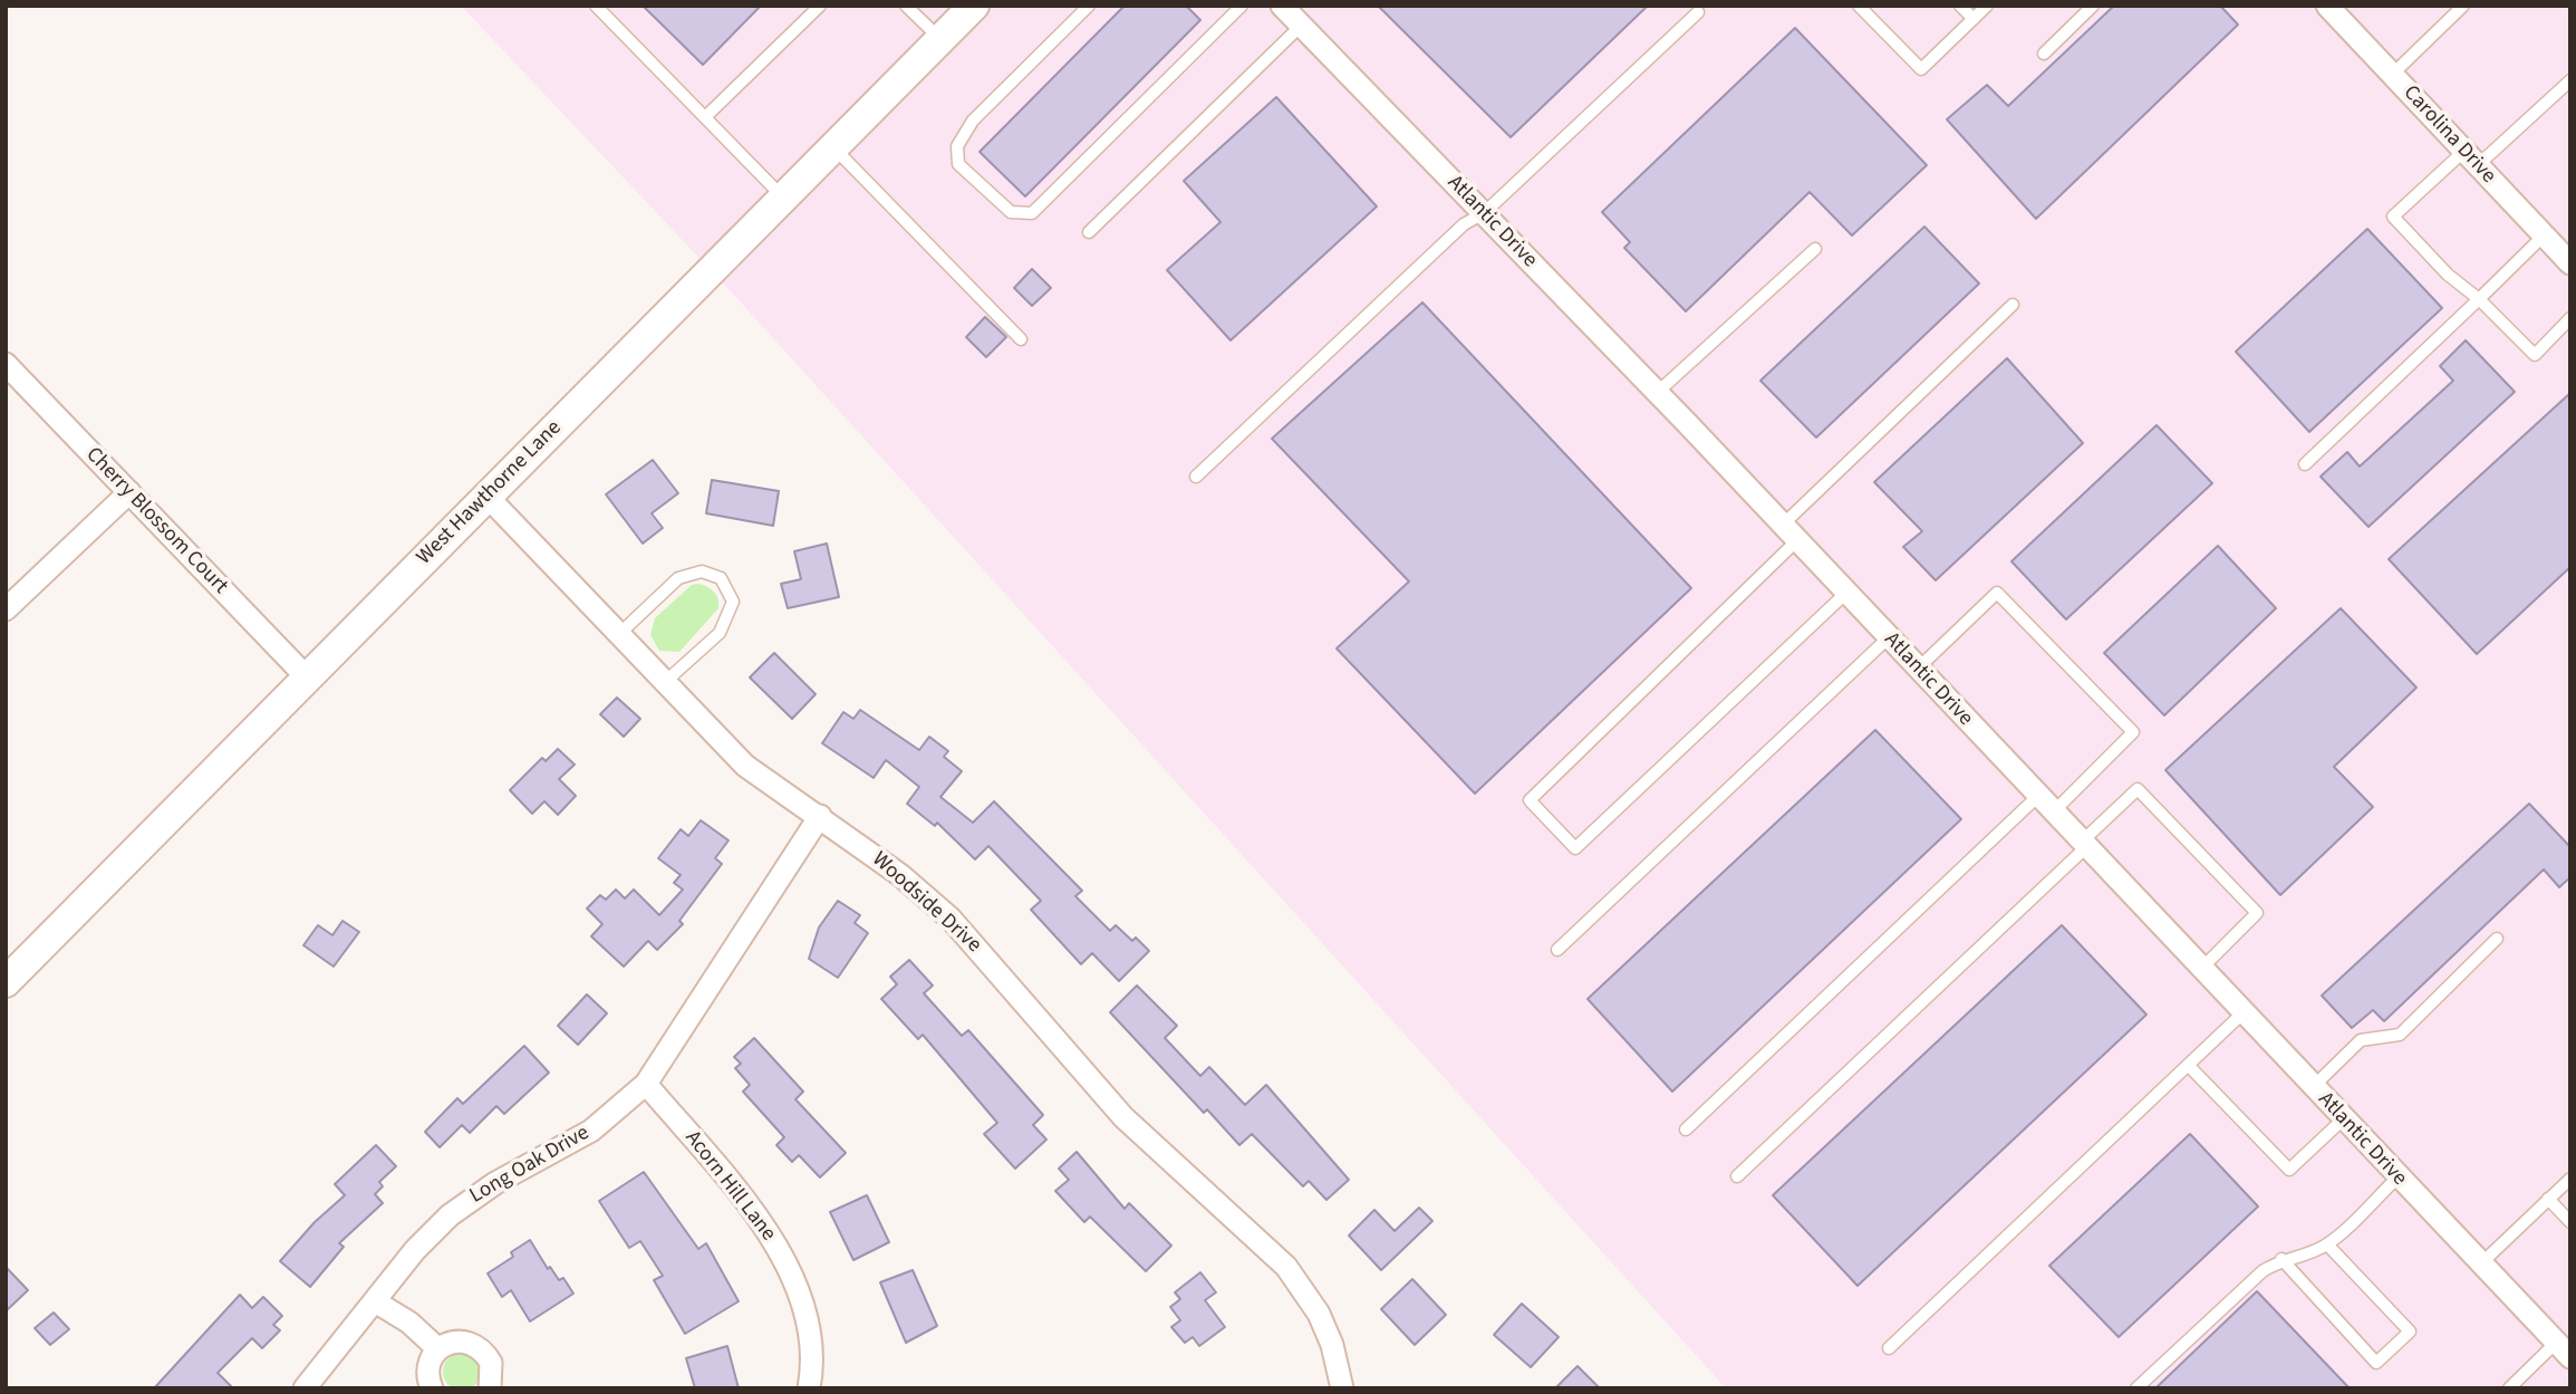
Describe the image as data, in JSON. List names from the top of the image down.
{
  "streets": {
    "street": [
      "Carolina Drive",
      "Atlantic Drive",
      "West Hawthorne Lane",
      "Cherry Blossom Court",
      "Woodside Drive",
      "Long Oak Drive",
      "Acorn Hill Lane"
    ]
  },
  "crossings": [
    ["West Hawthorne Lane", "Cherry Blossom Court"],
    ["West Hawthorne Lane", "Woodside Drive"],
    ["Woodside Drive", "Long Oak Drive"],
    ["Long Oak Drive", "Acorn Hill Lane"]
  ]
}
